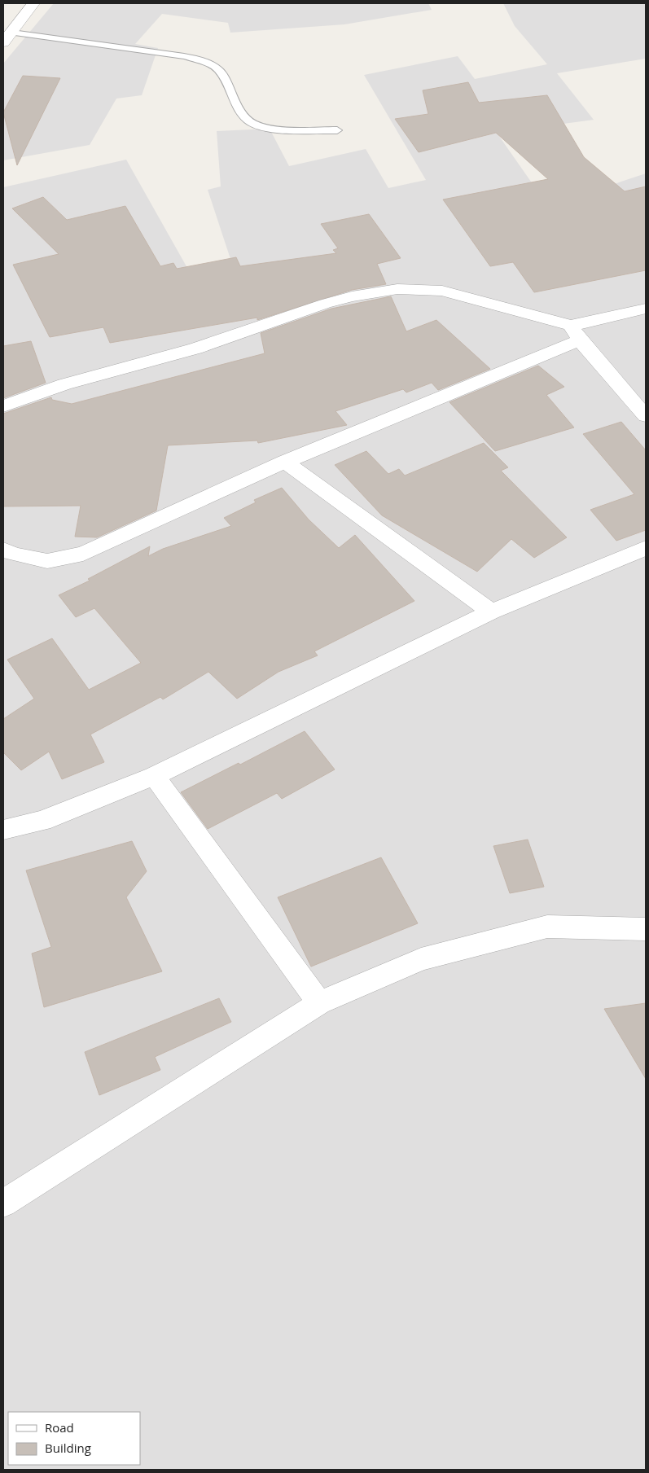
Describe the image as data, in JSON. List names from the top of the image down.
{
  "legend": ["Road", "Building"]
}
